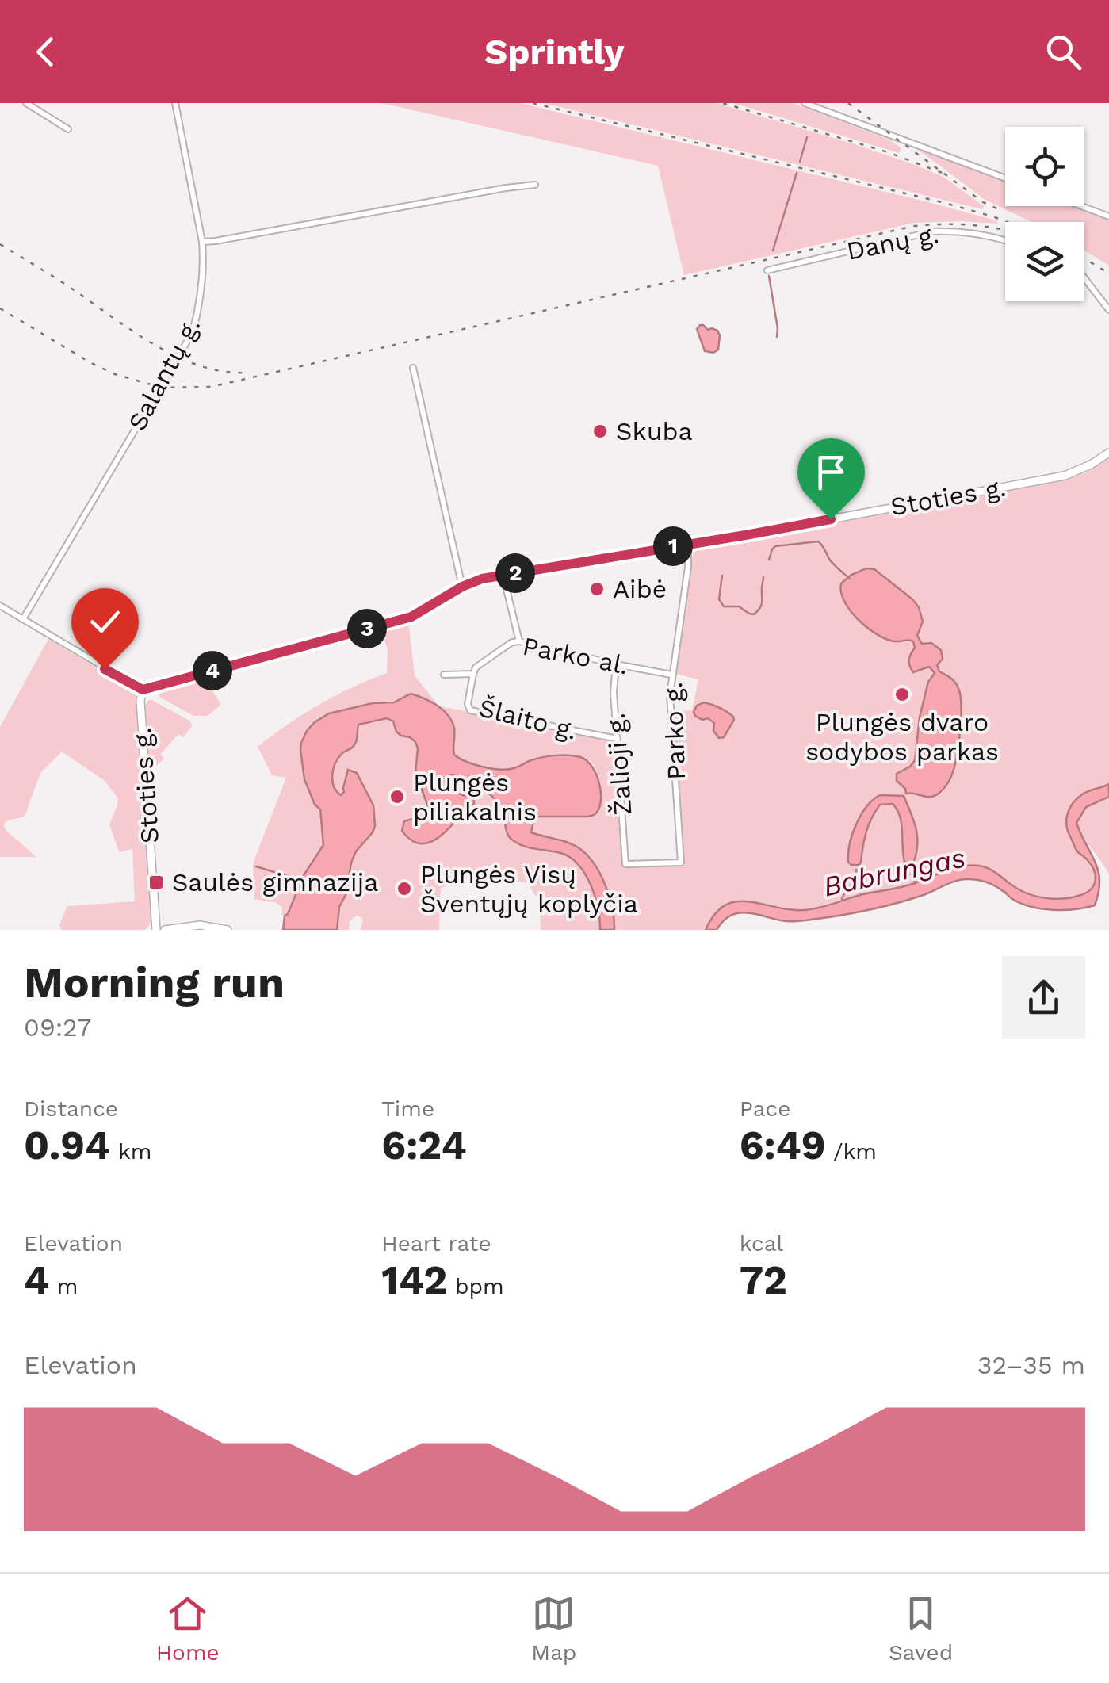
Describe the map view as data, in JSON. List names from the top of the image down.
{
  "streets": {
    "main road": ["Stoties g."],
    "street": [
      "Danų g.",
      "Salantų g.",
      "Parko al.",
      "Šlaito g.",
      "Parko g.",
      "Žalioji g."
    ]
  },
  "crossings": [
    ["Stoties g.", "Parko g."],
    ["Parko al.", "Šlaito g."],
    ["Parko al.", "Parko g."],
    ["Parko al.", "Žalioji g."],
    ["Šlaito g.", "Žalioji g."],
    ["Parko g.", "Žalioji g."]
  ],
  "water": ["Babrungas"],
  "places": {
    "other": [
      "Skuba",
      "Aibė",
      "Plungės dvaro sodybos parkas",
      "Plungės piliakalnis",
      "Plungės Visų Šventųjų koplyčia"
    ],
    "transit": ["Saulės gimnazija"]
  },
  "page": {
    "header": "Sprintly",
    "pins": [
      "1",
      "2",
      "3",
      "4"
    ],
    "heading": ["Morning run", "09:27"],
    "stats": [
      ["Distance", "0.94 km"],
      ["Time", "6:24"],
      ["Pace", "6:49 /km"],
      ["Elevation", "4 m"],
      ["Heart rate", "142 bpm"],
      ["kcal", "72"]
    ],
    "chart": ["Elevation", "32–35 m"],
    "tabs": ["Home", "Map", "Saved"]
  }
}
